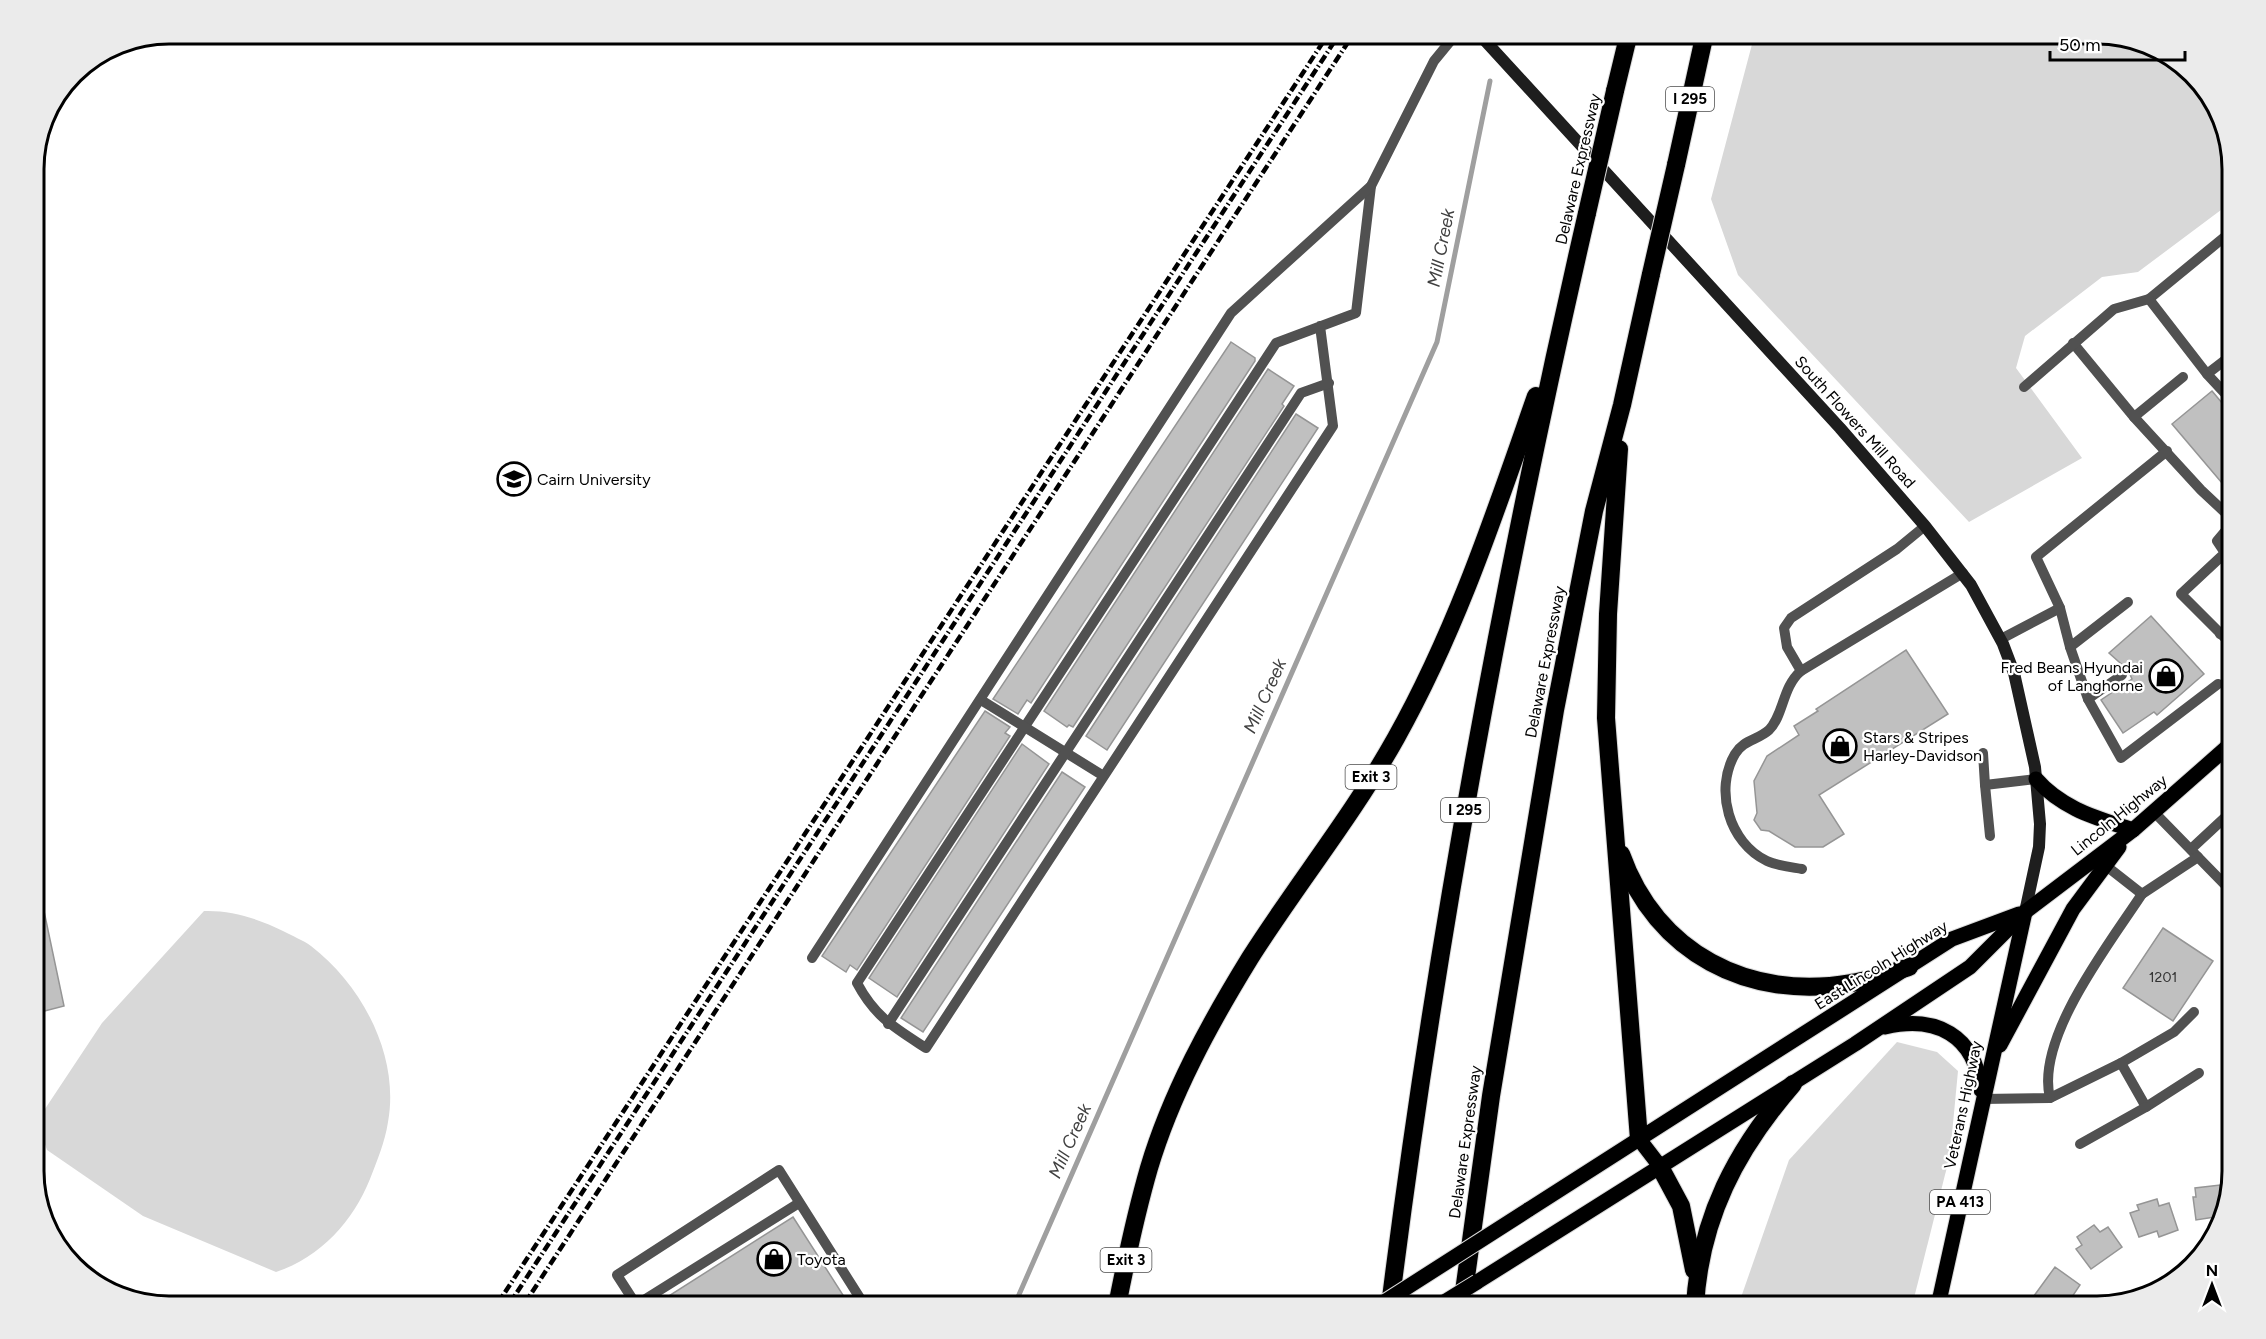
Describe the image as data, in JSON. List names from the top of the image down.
{
  "streets": {
    "highway": ["I 295", "Delaware Expressway", "Exit 3"],
    "main road": [
      "South Flowers Mill Road",
      "Lincoln Highway",
      "East Lincoln Highway",
      "Veterans Highway",
      "PA 413"
    ]
  },
  "crossings": [
    ["Delaware Expressway", "Exit 3"],
    ["South Flowers Mill Road", "Lincoln Highway"],
    ["South Flowers Mill Road", "East Lincoln Highway"],
    ["South Flowers Mill Road", "Veterans Highway"],
    ["Lincoln Highway", "East Lincoln Highway"],
    ["Lincoln Highway", "Veterans Highway"],
    ["East Lincoln Highway", "Veterans Highway"],
    ["Veterans Highway", "PA 413"]
  ],
  "water": ["Mill Creek"],
  "places": {
    "school or university": ["Cairn University"],
    "shop": ["Fred Beans Hyundai of Langhorne", "Stars & Stripes Harley-Davidson", "Toyota"]
  },
  "house_numbers": ["1201"],
  "scale_bar": "50 m",
  "north": "top"
}
